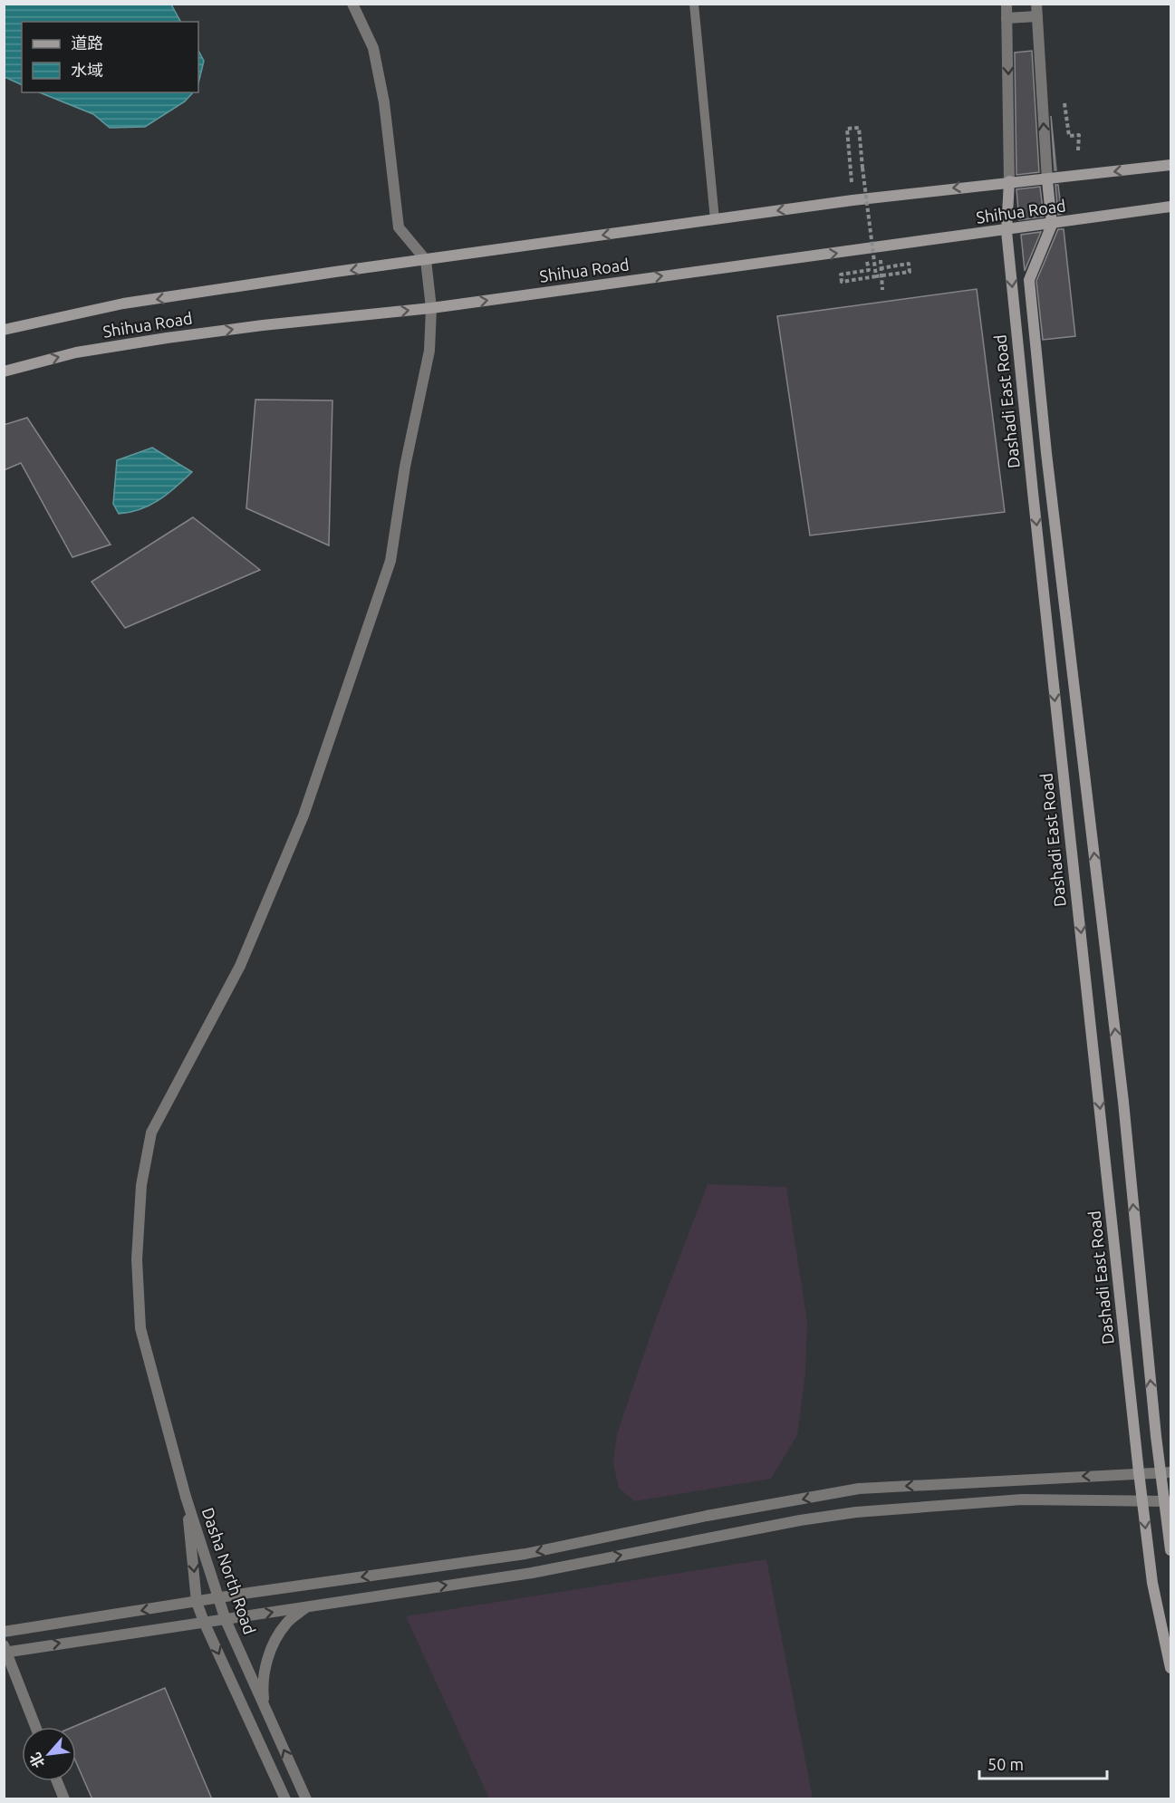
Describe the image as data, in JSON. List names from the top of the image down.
{
  "streets": {
    "main road": ["Shihua Road", "Dashadi East Road"],
    "street": ["Dasha North Road"]
  },
  "crossings": [
    ["Shihua Road", "Dashadi East Road"]
  ],
  "legend": ["道路", "水域"],
  "scale_bar": "50 m",
  "north": "bottom left"
}
